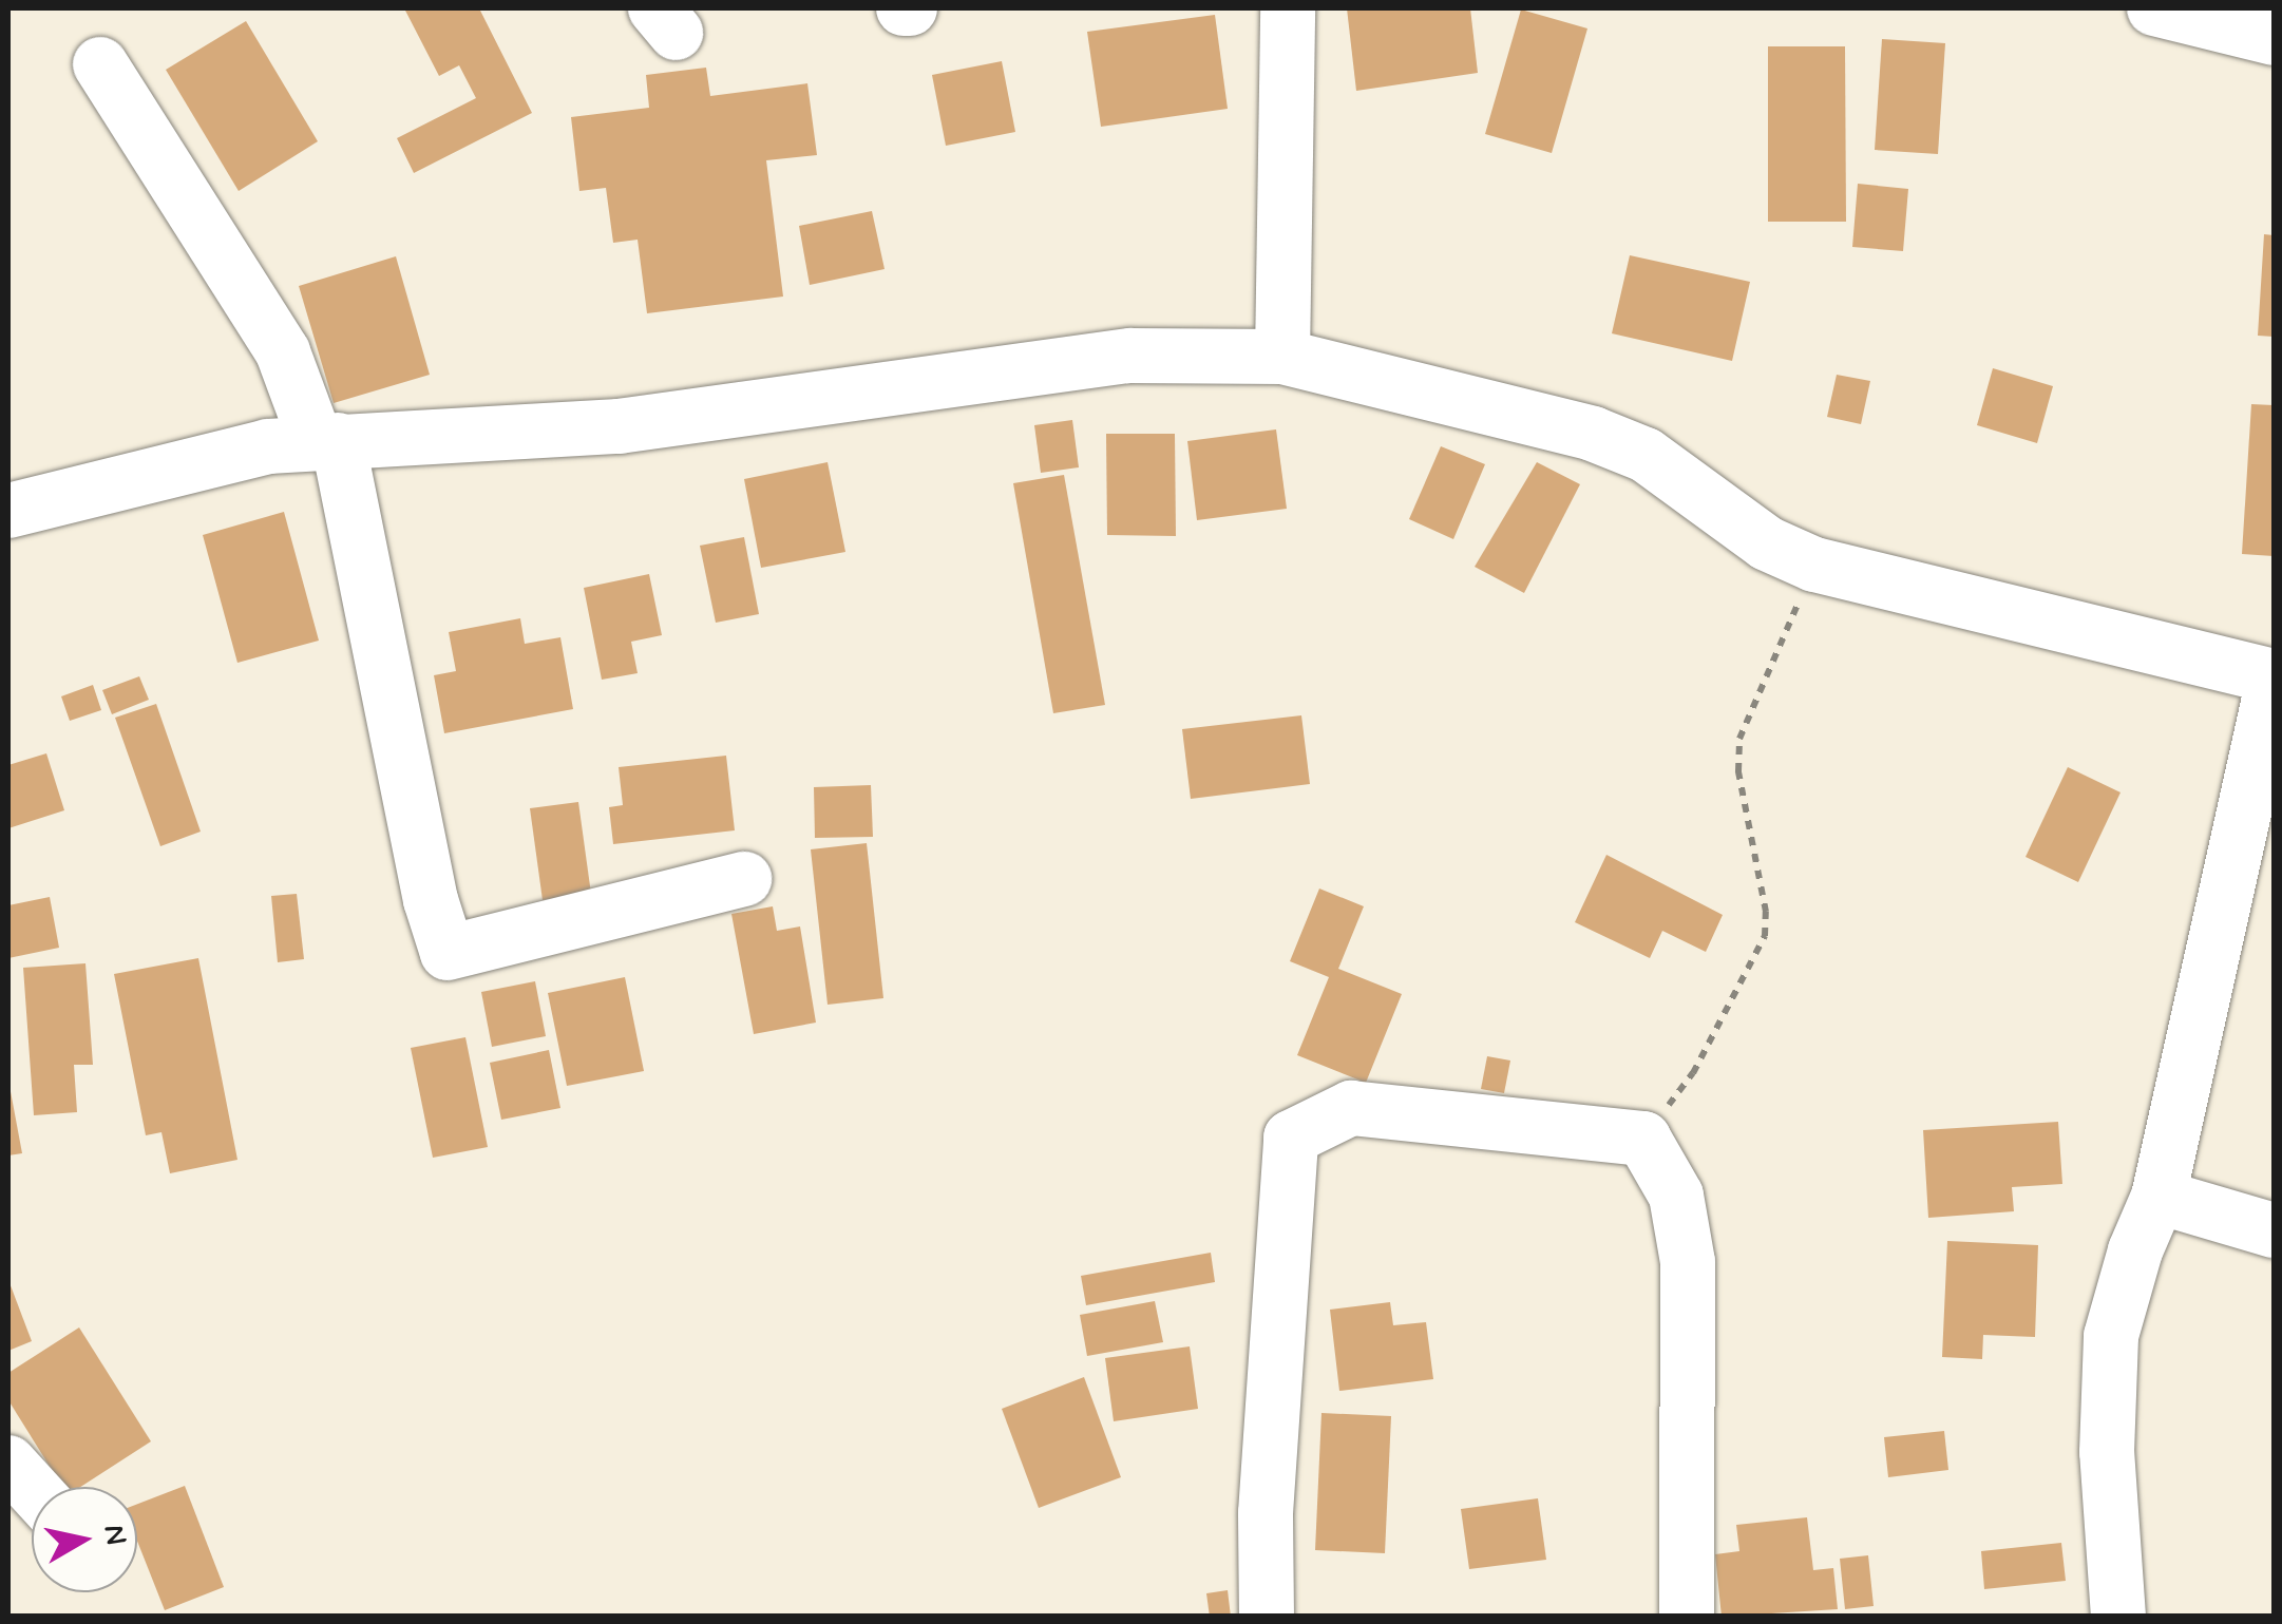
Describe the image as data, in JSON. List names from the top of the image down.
{
  "north": "right"
}
